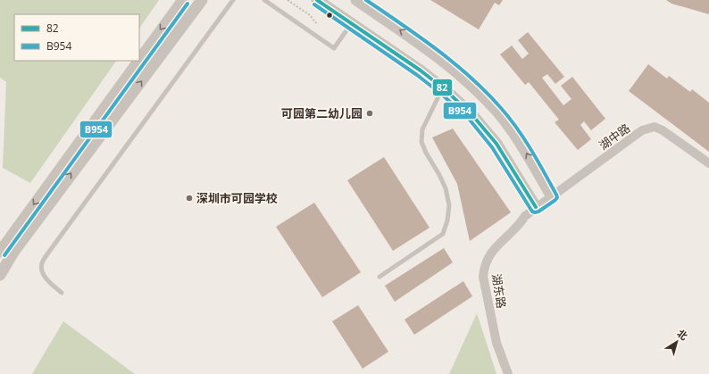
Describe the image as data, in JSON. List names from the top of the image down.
{
  "streets": {
    "street": ["湖中路", "湖东路"]
  },
  "crossings": [
    ["湖中路", "湖东路"]
  ],
  "places": ["可园第二幼儿园", "深圳市可园学校"],
  "lines": ["transit line 82", "transit line B954"],
  "legend": ["82", "B954"],
  "north": "top right"
}
